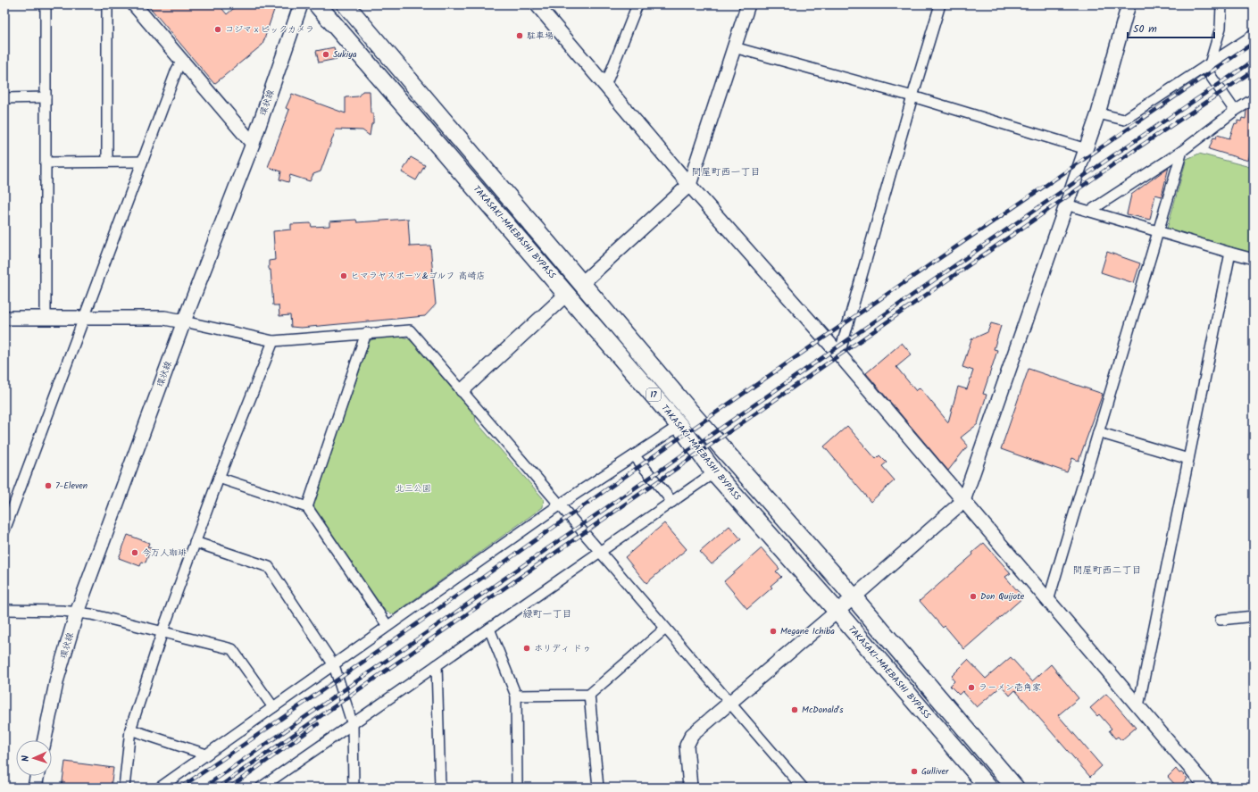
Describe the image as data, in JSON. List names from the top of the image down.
{
  "streets": {
    "highway": ["TAKASAKI-MAEBASHI BYPASS", "17"],
    "street": ["環状線"]
  },
  "districts": ["問屋町西一丁目", "問屋町西二丁目", "緑町一丁目"],
  "parks": ["北三公園"],
  "places": [
    "コジマｘビックカメラ",
    "駐車場",
    "Sukiya",
    "ヒマラヤスポーツ&ゴルフ 高崎店",
    "7-Eleven",
    "今万人珈琲",
    "Don Quijote",
    "Megane Ichiba",
    "ホリディ ドゥ",
    "ラーメン壱角家",
    "McDonald's",
    "Gulliver"
  ],
  "scale_bar": "50 m",
  "north": "left"
}
